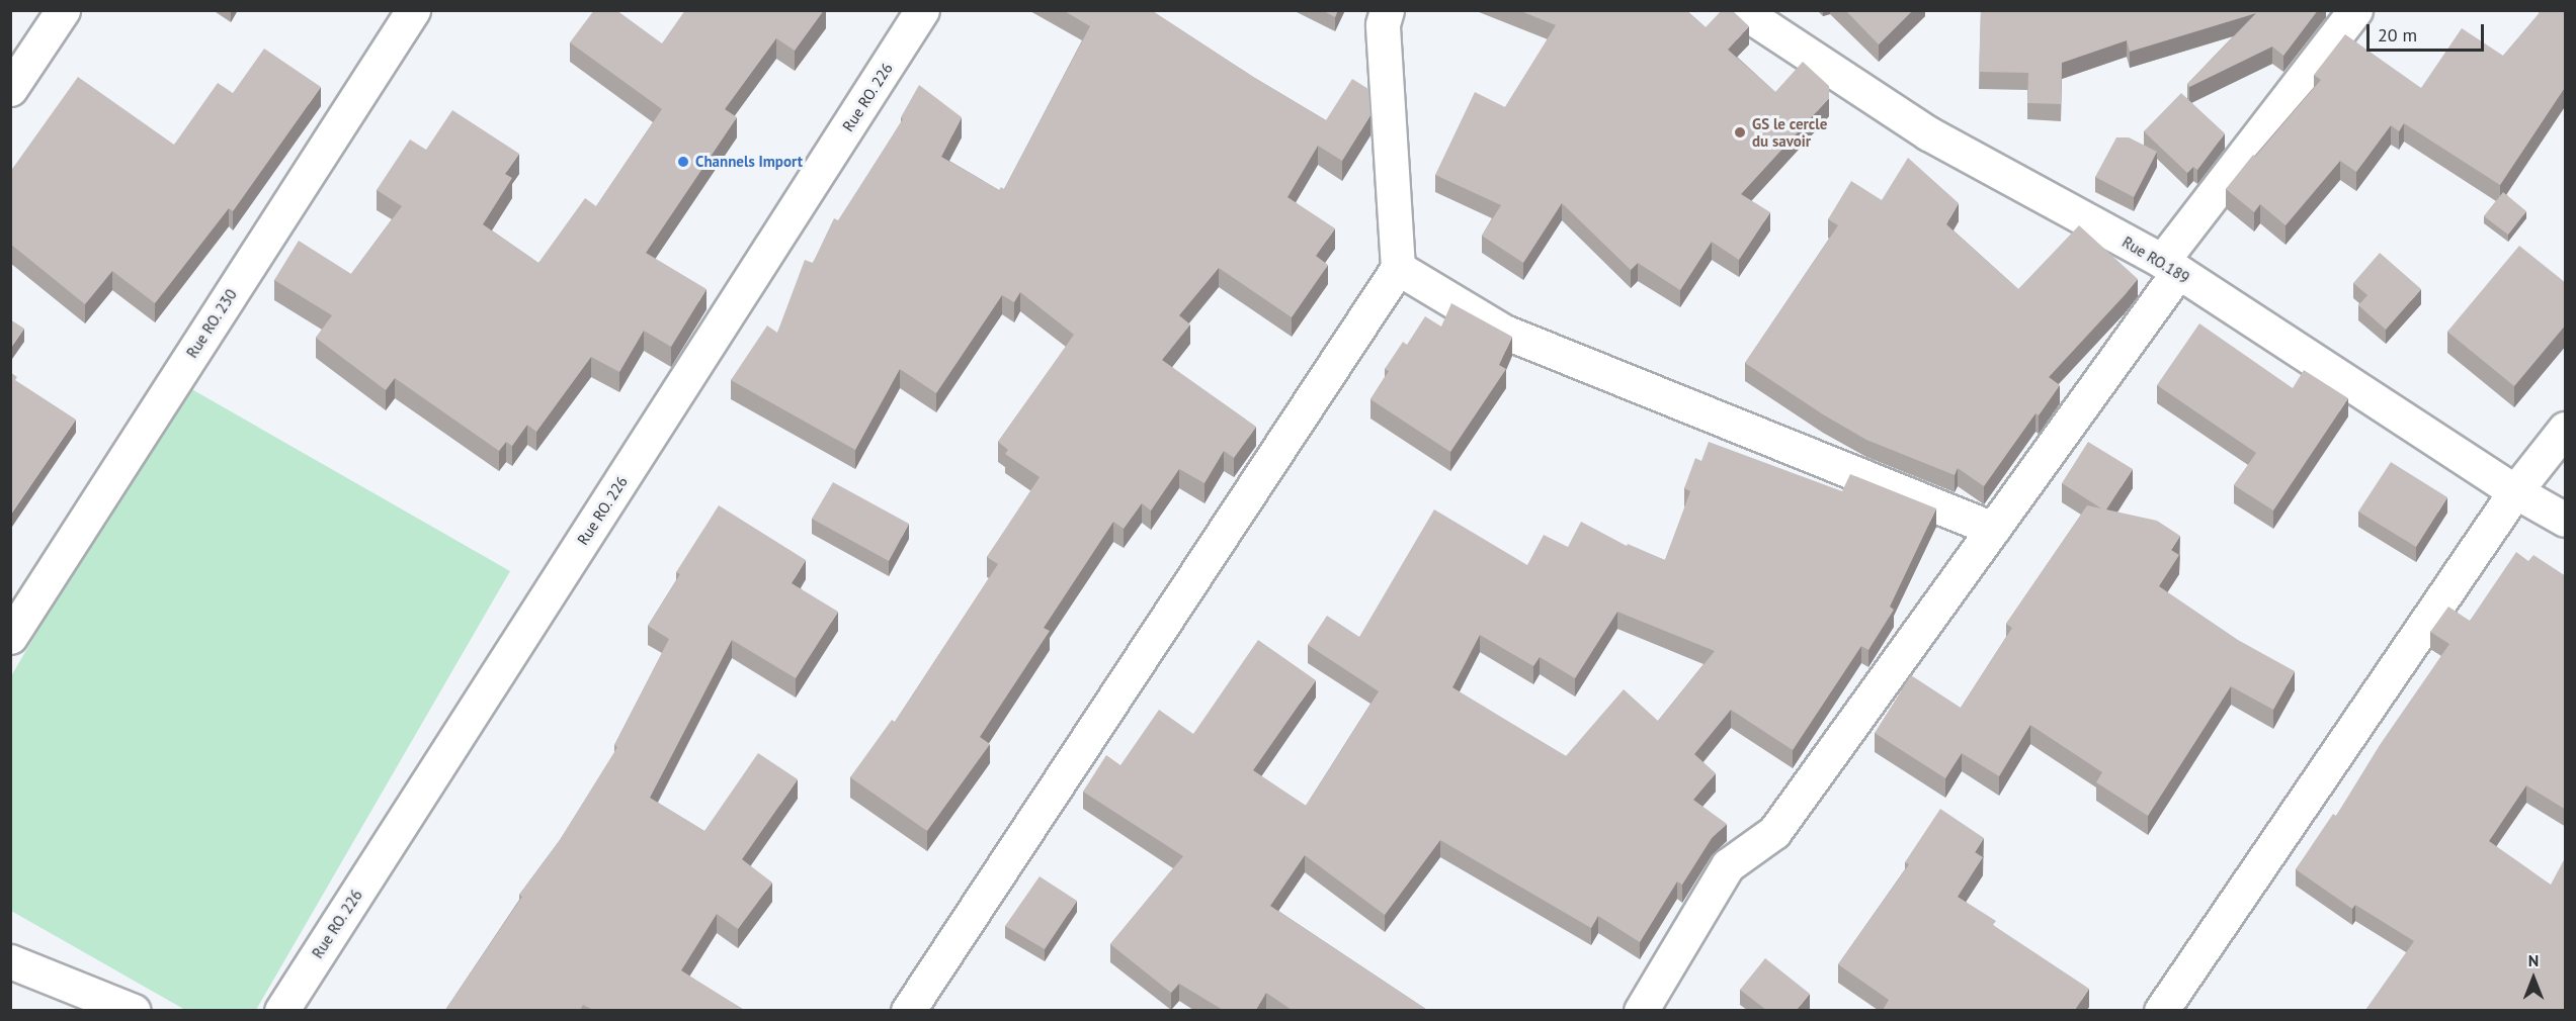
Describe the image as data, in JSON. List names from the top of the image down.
{
  "streets": {
    "street": ["Rue RO. 226", "Rue RO.189", "Rue RO. 230"]
  },
  "places": ["GS le cercle du savoir", "Channels Import"],
  "scale_bar": "20 m",
  "north": "top"
}
